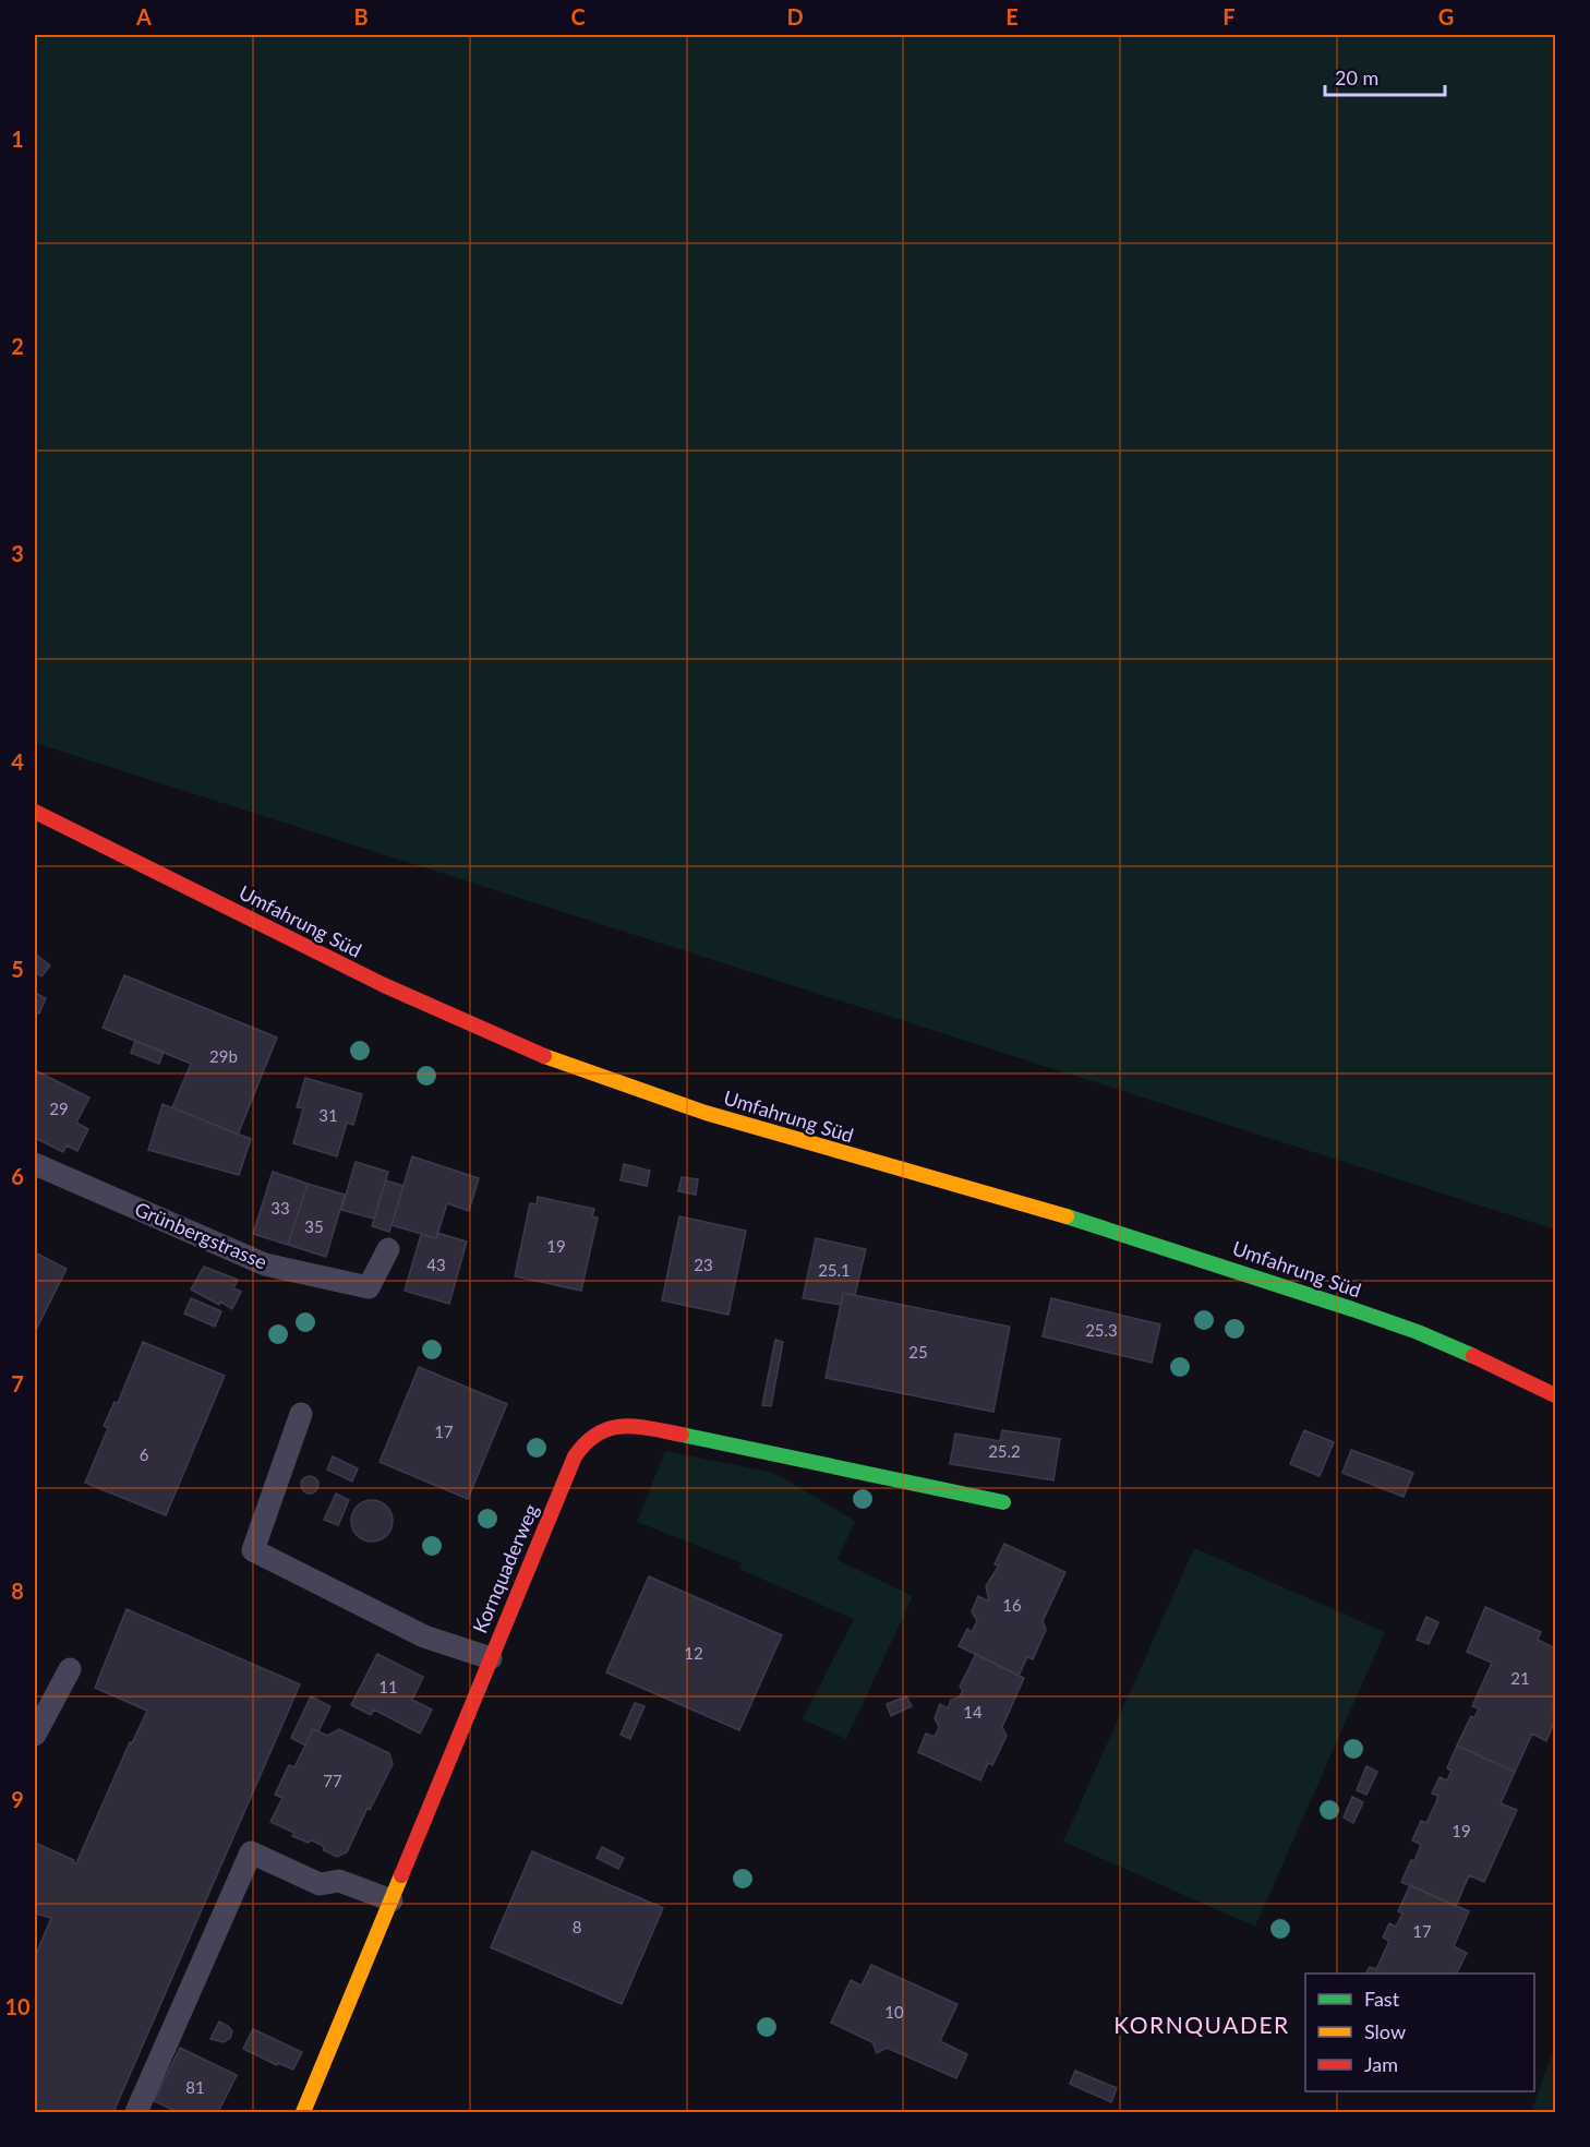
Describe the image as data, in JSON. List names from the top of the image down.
{
  "streets": {
    "main road": ["Umfahrung Süd", "Kornquaderweg"],
    "lane": ["Grünbergstrasse"]
  },
  "districts": ["KORNQUADER"],
  "house_numbers": [
    "29b",
    "29",
    "31",
    "33",
    "35",
    "19",
    "43",
    "23",
    "25.1",
    "25.3",
    "25",
    "17",
    "25.2",
    "6",
    "16",
    "12",
    "21",
    "11",
    "14",
    "77",
    "19",
    "8",
    "17",
    "10",
    "81"
  ],
  "legend": ["Fast", "Slow", "Jam"],
  "scale_bar": "20 m",
  "grid": {
    "columns": [
      "A",
      "B",
      "C",
      "D",
      "E",
      "F",
      "G"
    ],
    "rows": [
      "1",
      "2",
      "3",
      "4",
      "5",
      "6",
      "7",
      "8",
      "9",
      "10"
    ]
  }
}
